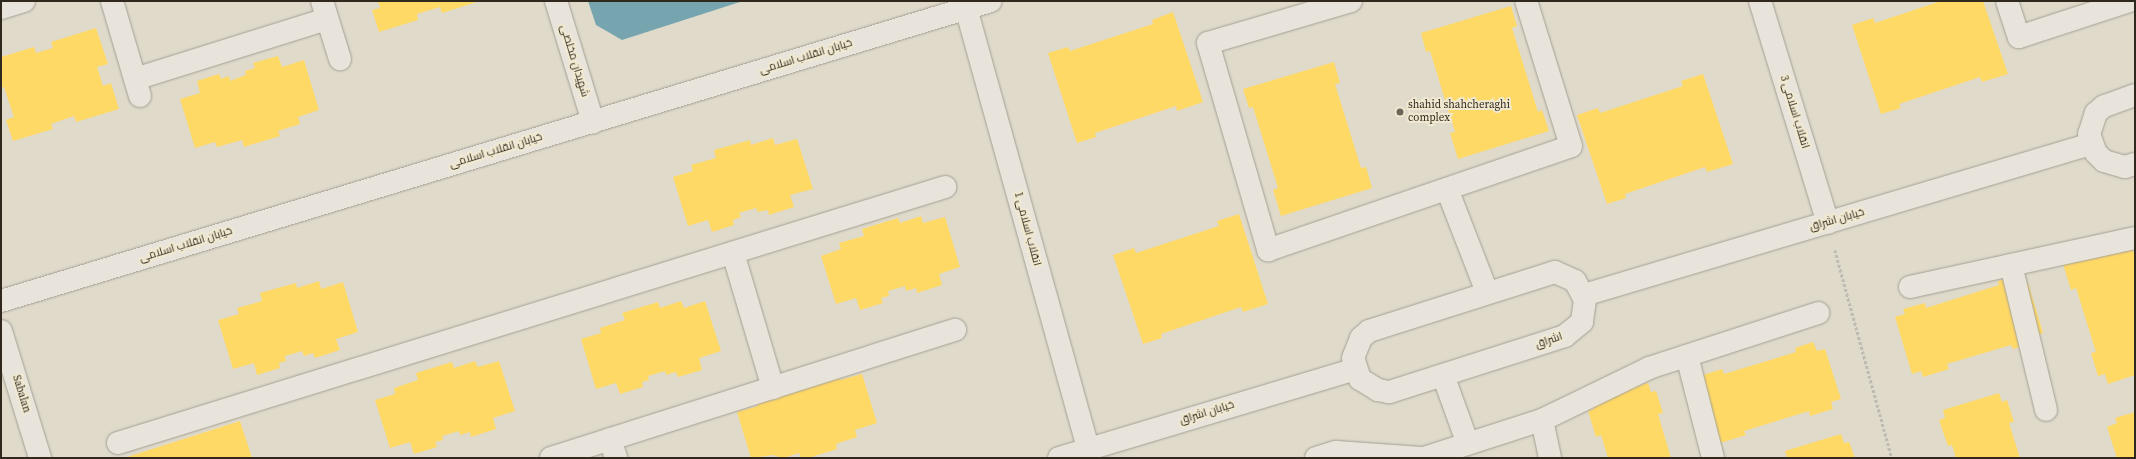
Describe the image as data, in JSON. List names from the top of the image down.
{
  "streets": {
    "street": [
      "خیابان انقلاب اسلامی",
      "شهیدان مخلصی",
      "انقلاب اسلامی 3",
      "خیابان اشراق",
      "انقلاب اسلامی 1",
      "اشراق",
      "Sabalan"
    ]
  },
  "crossings": [
    ["خیابان انقلاب اسلامی", "شهیدان مخلصی"],
    ["خیابان انقلاب اسلامی", "انقلاب اسلامی 1"],
    ["انقلاب اسلامی 3", "خیابان اشراق"],
    ["خیابان اشراق", "انقلاب اسلامی 1"],
    ["خیابان اشراق", "اشراق"]
  ],
  "places": ["shahid shahcheraghi complex"]
}
